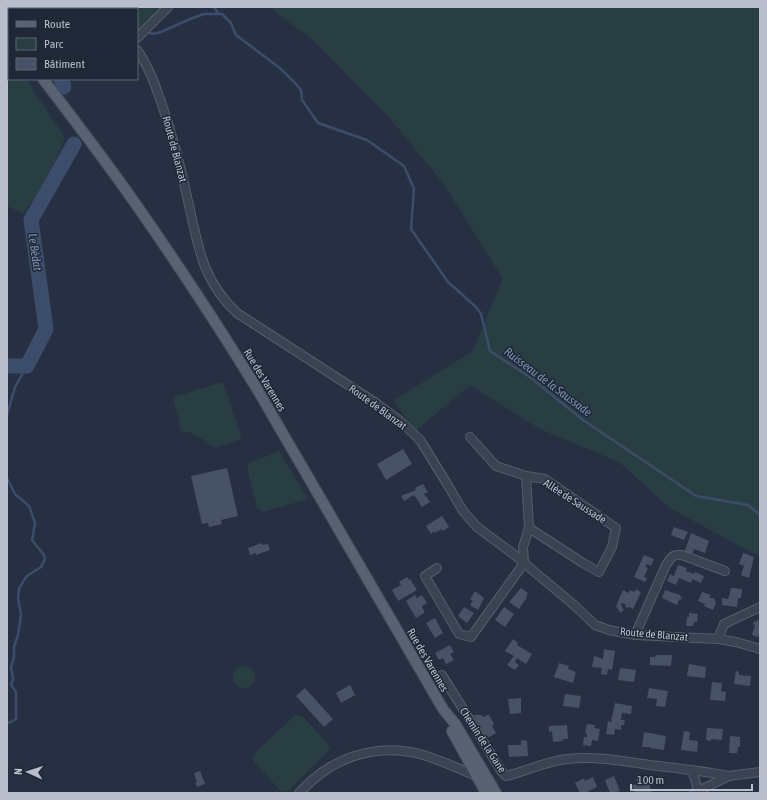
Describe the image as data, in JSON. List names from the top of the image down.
{
  "streets": {
    "main road": ["Rue des Varennes"],
    "street": ["Route de Blanzat", "Allée de Saussade", "Chemin de la Gane"]
  },
  "crossings": [
    ["Route de Blanzat", "Allée de Saussade"]
  ],
  "water": ["Le Bédat", "Ruisseau de la Saussade"],
  "legend": ["Route", "Parc", "Bâtiment"],
  "scale_bar": "100 m",
  "north": "left"
}
